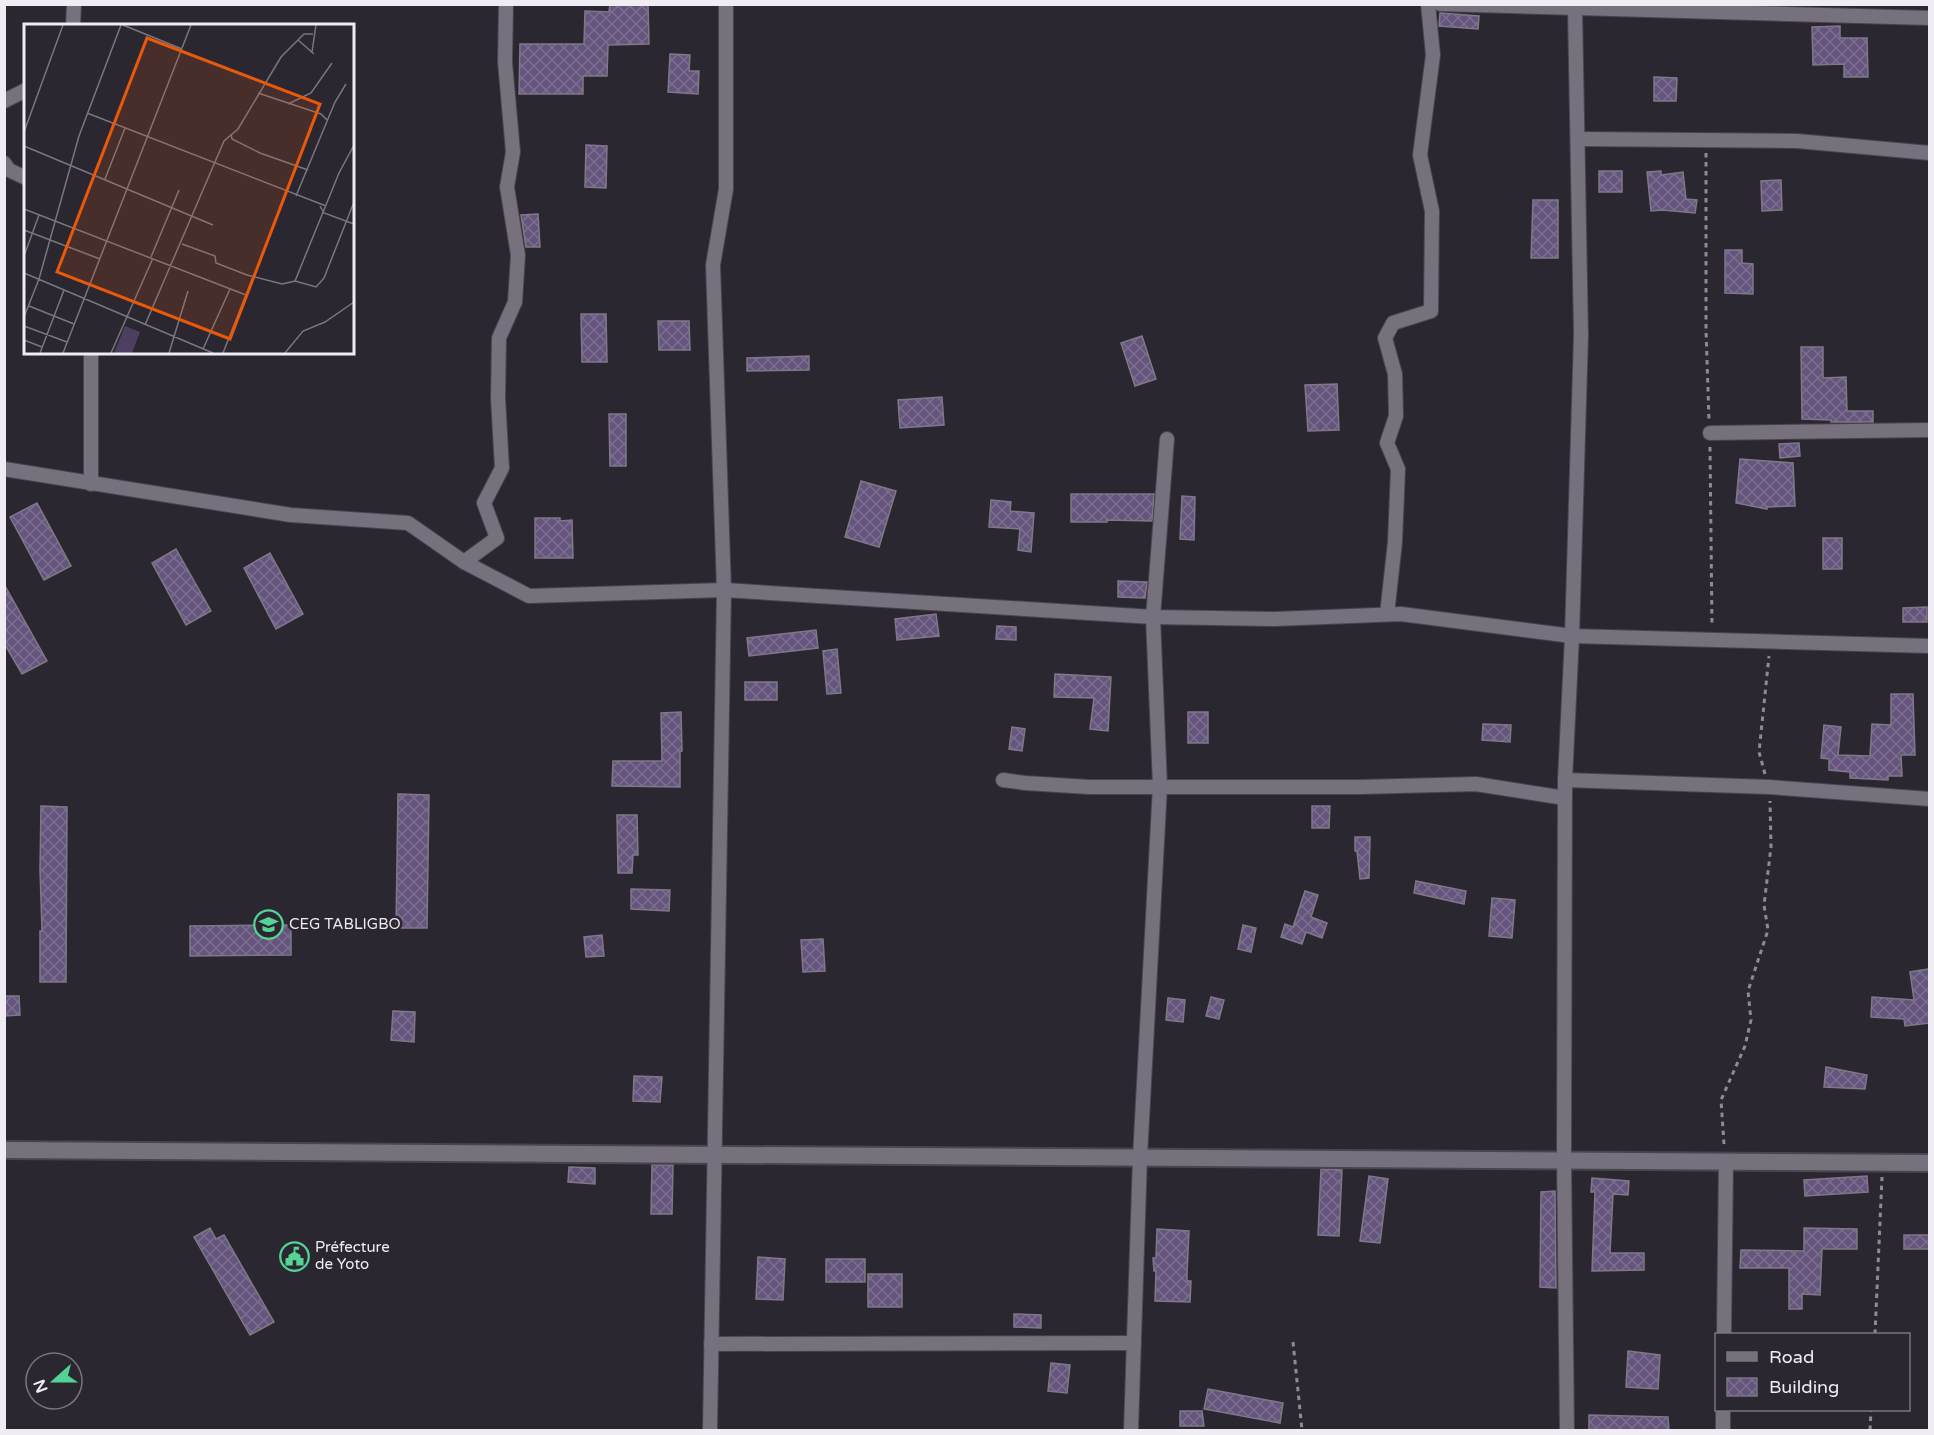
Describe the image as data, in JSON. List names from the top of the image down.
{
  "places": {
    "school or university": ["CEG TABLIGBO"],
    "public building": ["Préfecture de Yoto"]
  },
  "legend": ["Road", "Building"],
  "north": "left"
}
